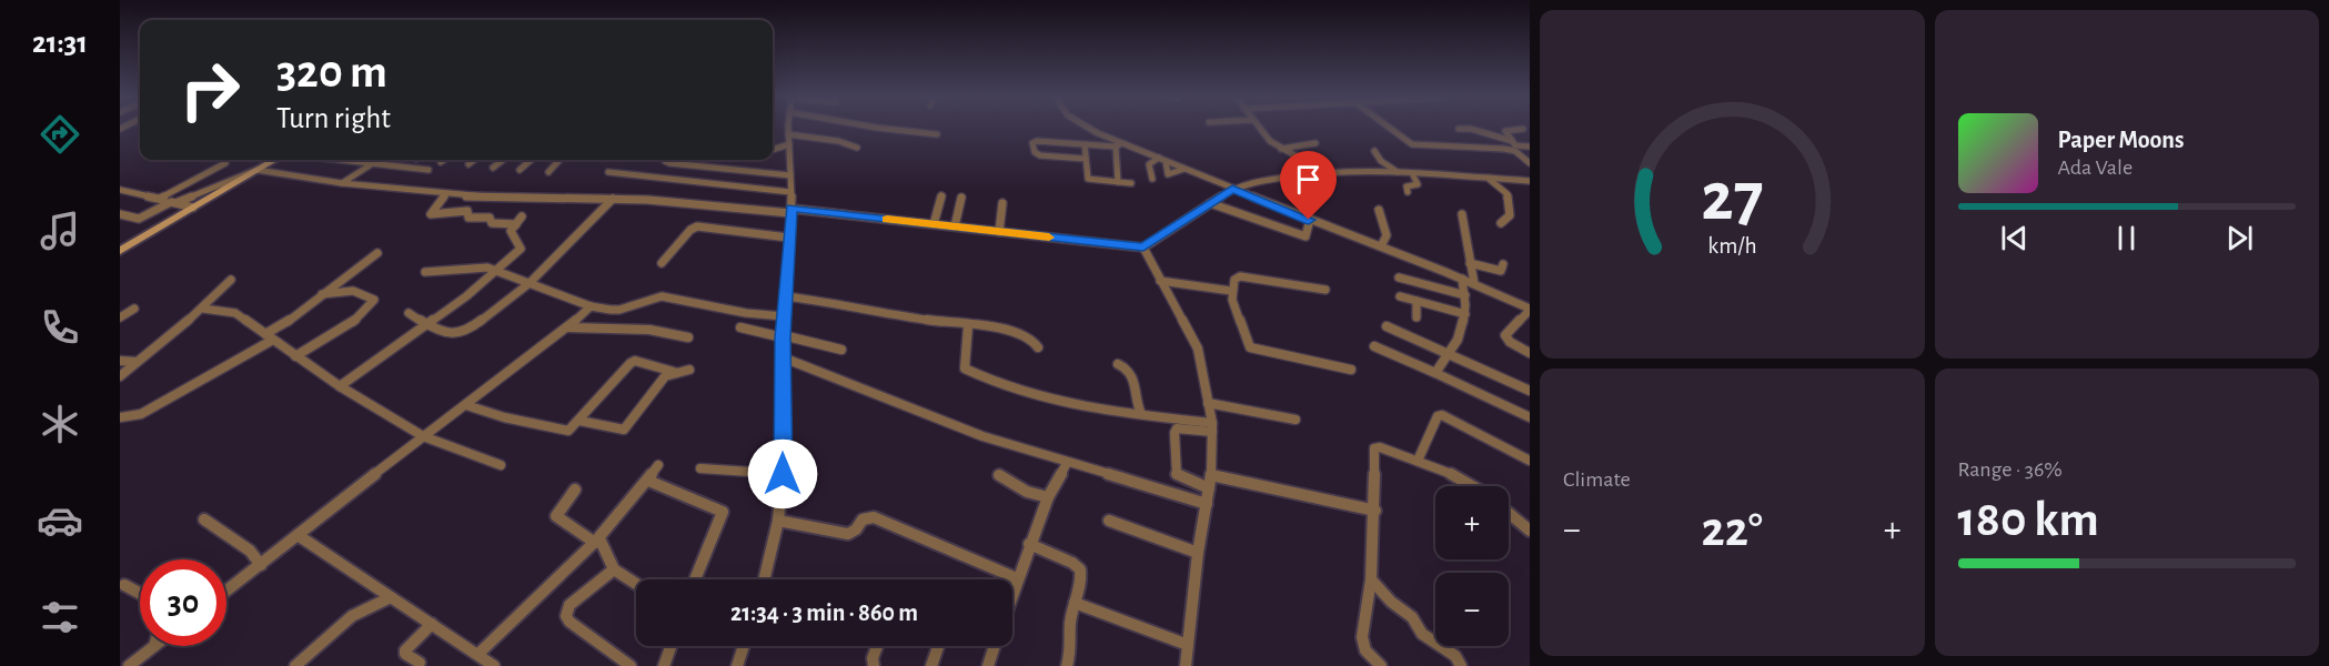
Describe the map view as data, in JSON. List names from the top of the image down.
{
  "page": {
    "tabs": "21:31",
    "turn": ["320 m", "Turn right"],
    "song": ["Paper Moons", "Ada Vale"],
    "tile": [
      "Climate",
      ["Range · 36%", "180 km"]
    ],
    "map_buttons": ["+", "−"],
    "heat": ["−", "22°", "+"],
    "limit": "30",
    "trip": "21:34 · 3 min · 860 m",
    "gauge": ["27", "km/h"]
  }
}
